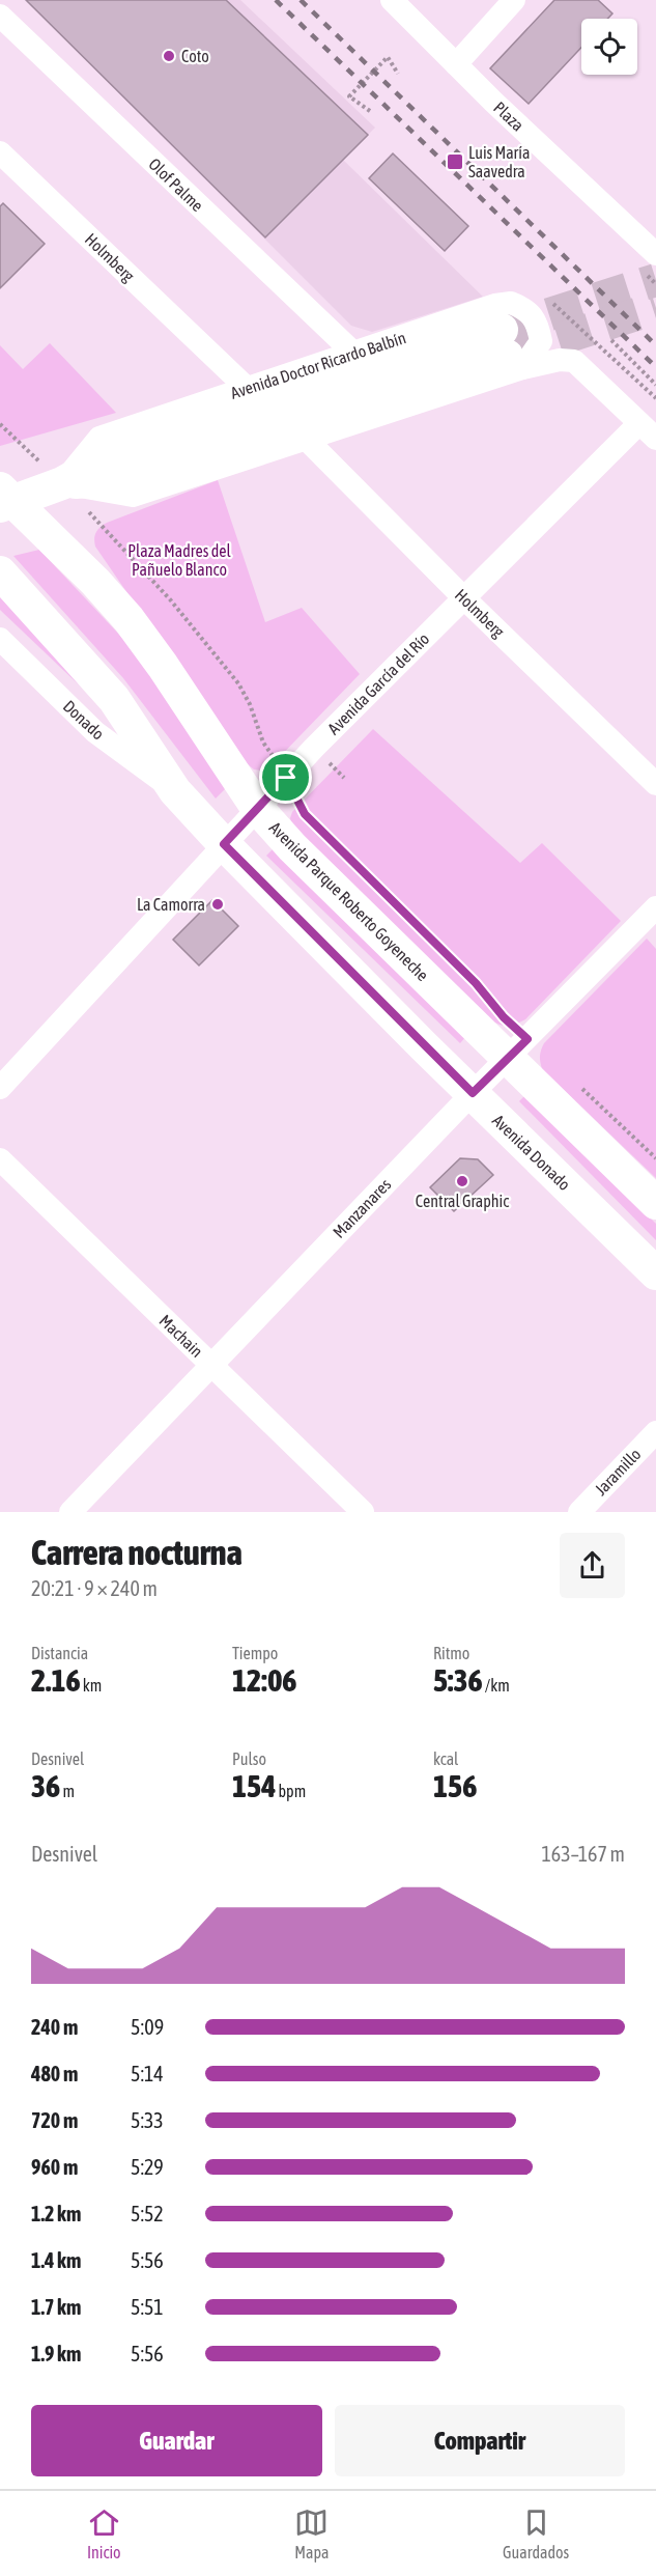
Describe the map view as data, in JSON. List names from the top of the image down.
{
  "streets": {
    "main road": ["Avenida Doctor Ricardo Balbín", "Avenida Parque Roberto Goyeneche", "Avenida Donado"],
    "street": [
      "Plaza",
      "Olof Palme",
      "Holmberg",
      "Avenida García del Río",
      "Donado",
      "Manzanares",
      "Machain",
      "Jaramillo"
    ]
  },
  "crossings": [
    ["Olof Palme", "Avenida Doctor Ricardo Balbín"],
    ["Holmberg", "Avenida Doctor Ricardo Balbín"],
    ["Holmberg", "Avenida García del Río"],
    ["Avenida Doctor Ricardo Balbín", "Avenida Parque Roberto Goyeneche"],
    ["Avenida García del Río", "Avenida Parque Roberto Goyeneche"],
    ["Avenida García del Río", "Avenida Donado"],
    ["Avenida Parque Roberto Goyeneche", "Manzanares"],
    ["Avenida Donado", "Manzanares"],
    ["Manzanares", "Machain"]
  ],
  "parks": ["Plaza Madres del Pañuelo Blanco"],
  "places": {
    "other": ["Coto", "La Camorra", "Central Graphic"],
    "transit": ["Luis María Saavedra"]
  },
  "page": {
    "heading": ["Carrera nocturna", "20:21 · 9 × 240 m"],
    "stats": [
      ["Distancia", "2.16 km"],
      ["Tiempo", "12:06"],
      ["Ritmo", "5:36 /km"],
      ["Desnivel", "36 m"],
      ["Pulso", "154 bpm"],
      ["kcal", "156"]
    ],
    "chart": ["Desnivel", "163–167 m"],
    "list": [
      {
        "name": "240 m",
        "note": "5:09"
      },
      {
        "name": "480 m",
        "note": "5:14"
      },
      {
        "name": "720 m",
        "note": "5:33"
      },
      {
        "name": "960 m",
        "note": "5:29"
      },
      {
        "name": "1.2 km",
        "note": "5:52"
      },
      {
        "name": "1.4 km",
        "note": "5:56"
      },
      {
        "name": "1.7 km",
        "note": "5:51"
      },
      {
        "name": "1.9 km",
        "note": "5:56"
      }
    ],
    "buttons": ["Guardar", "Compartir"],
    "tabs": ["Inicio", "Mapa", "Guardados"]
  }
}
